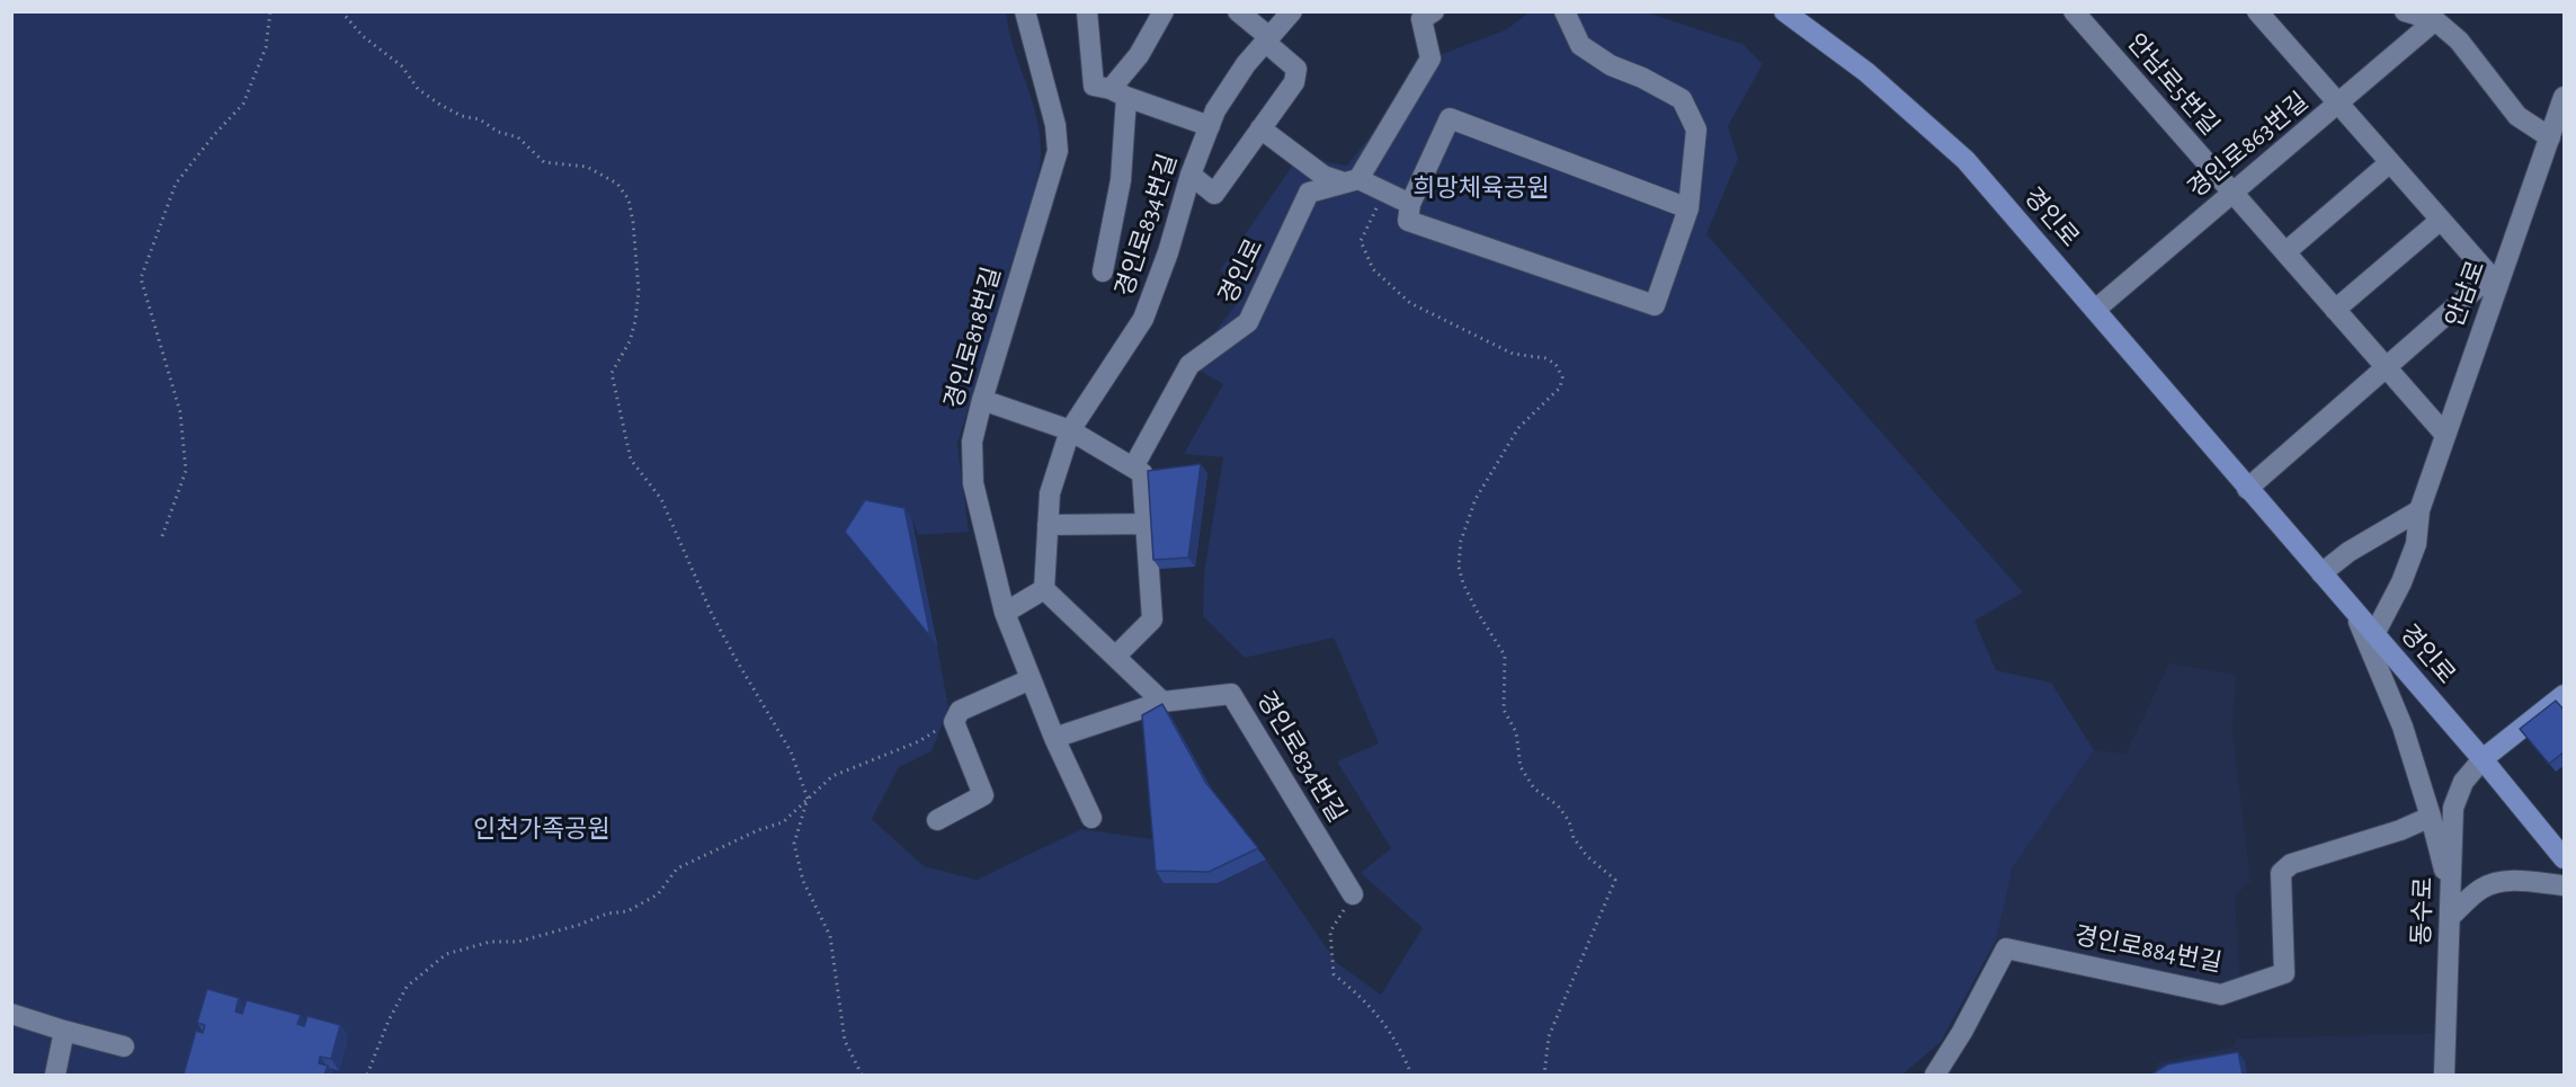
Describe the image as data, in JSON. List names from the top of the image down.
{
  "streets": {
    "main road": ["경인로"],
    "street": [
      "안남로5번길",
      "경인로863번길",
      "경인로834번길",
      "안남로",
      "경인로818번길",
      "동수로",
      "경인로884번길"
    ]
  },
  "crossings": [
    ["안남로5번길", "경인로863번길"],
    ["안남로5번길", "안남로"],
    ["경인로863번길", "경인로"],
    ["경인로", "안남로"],
    ["경인로", "동수로"]
  ],
  "parks": ["희망체육공원", "인천가족공원"]
}
